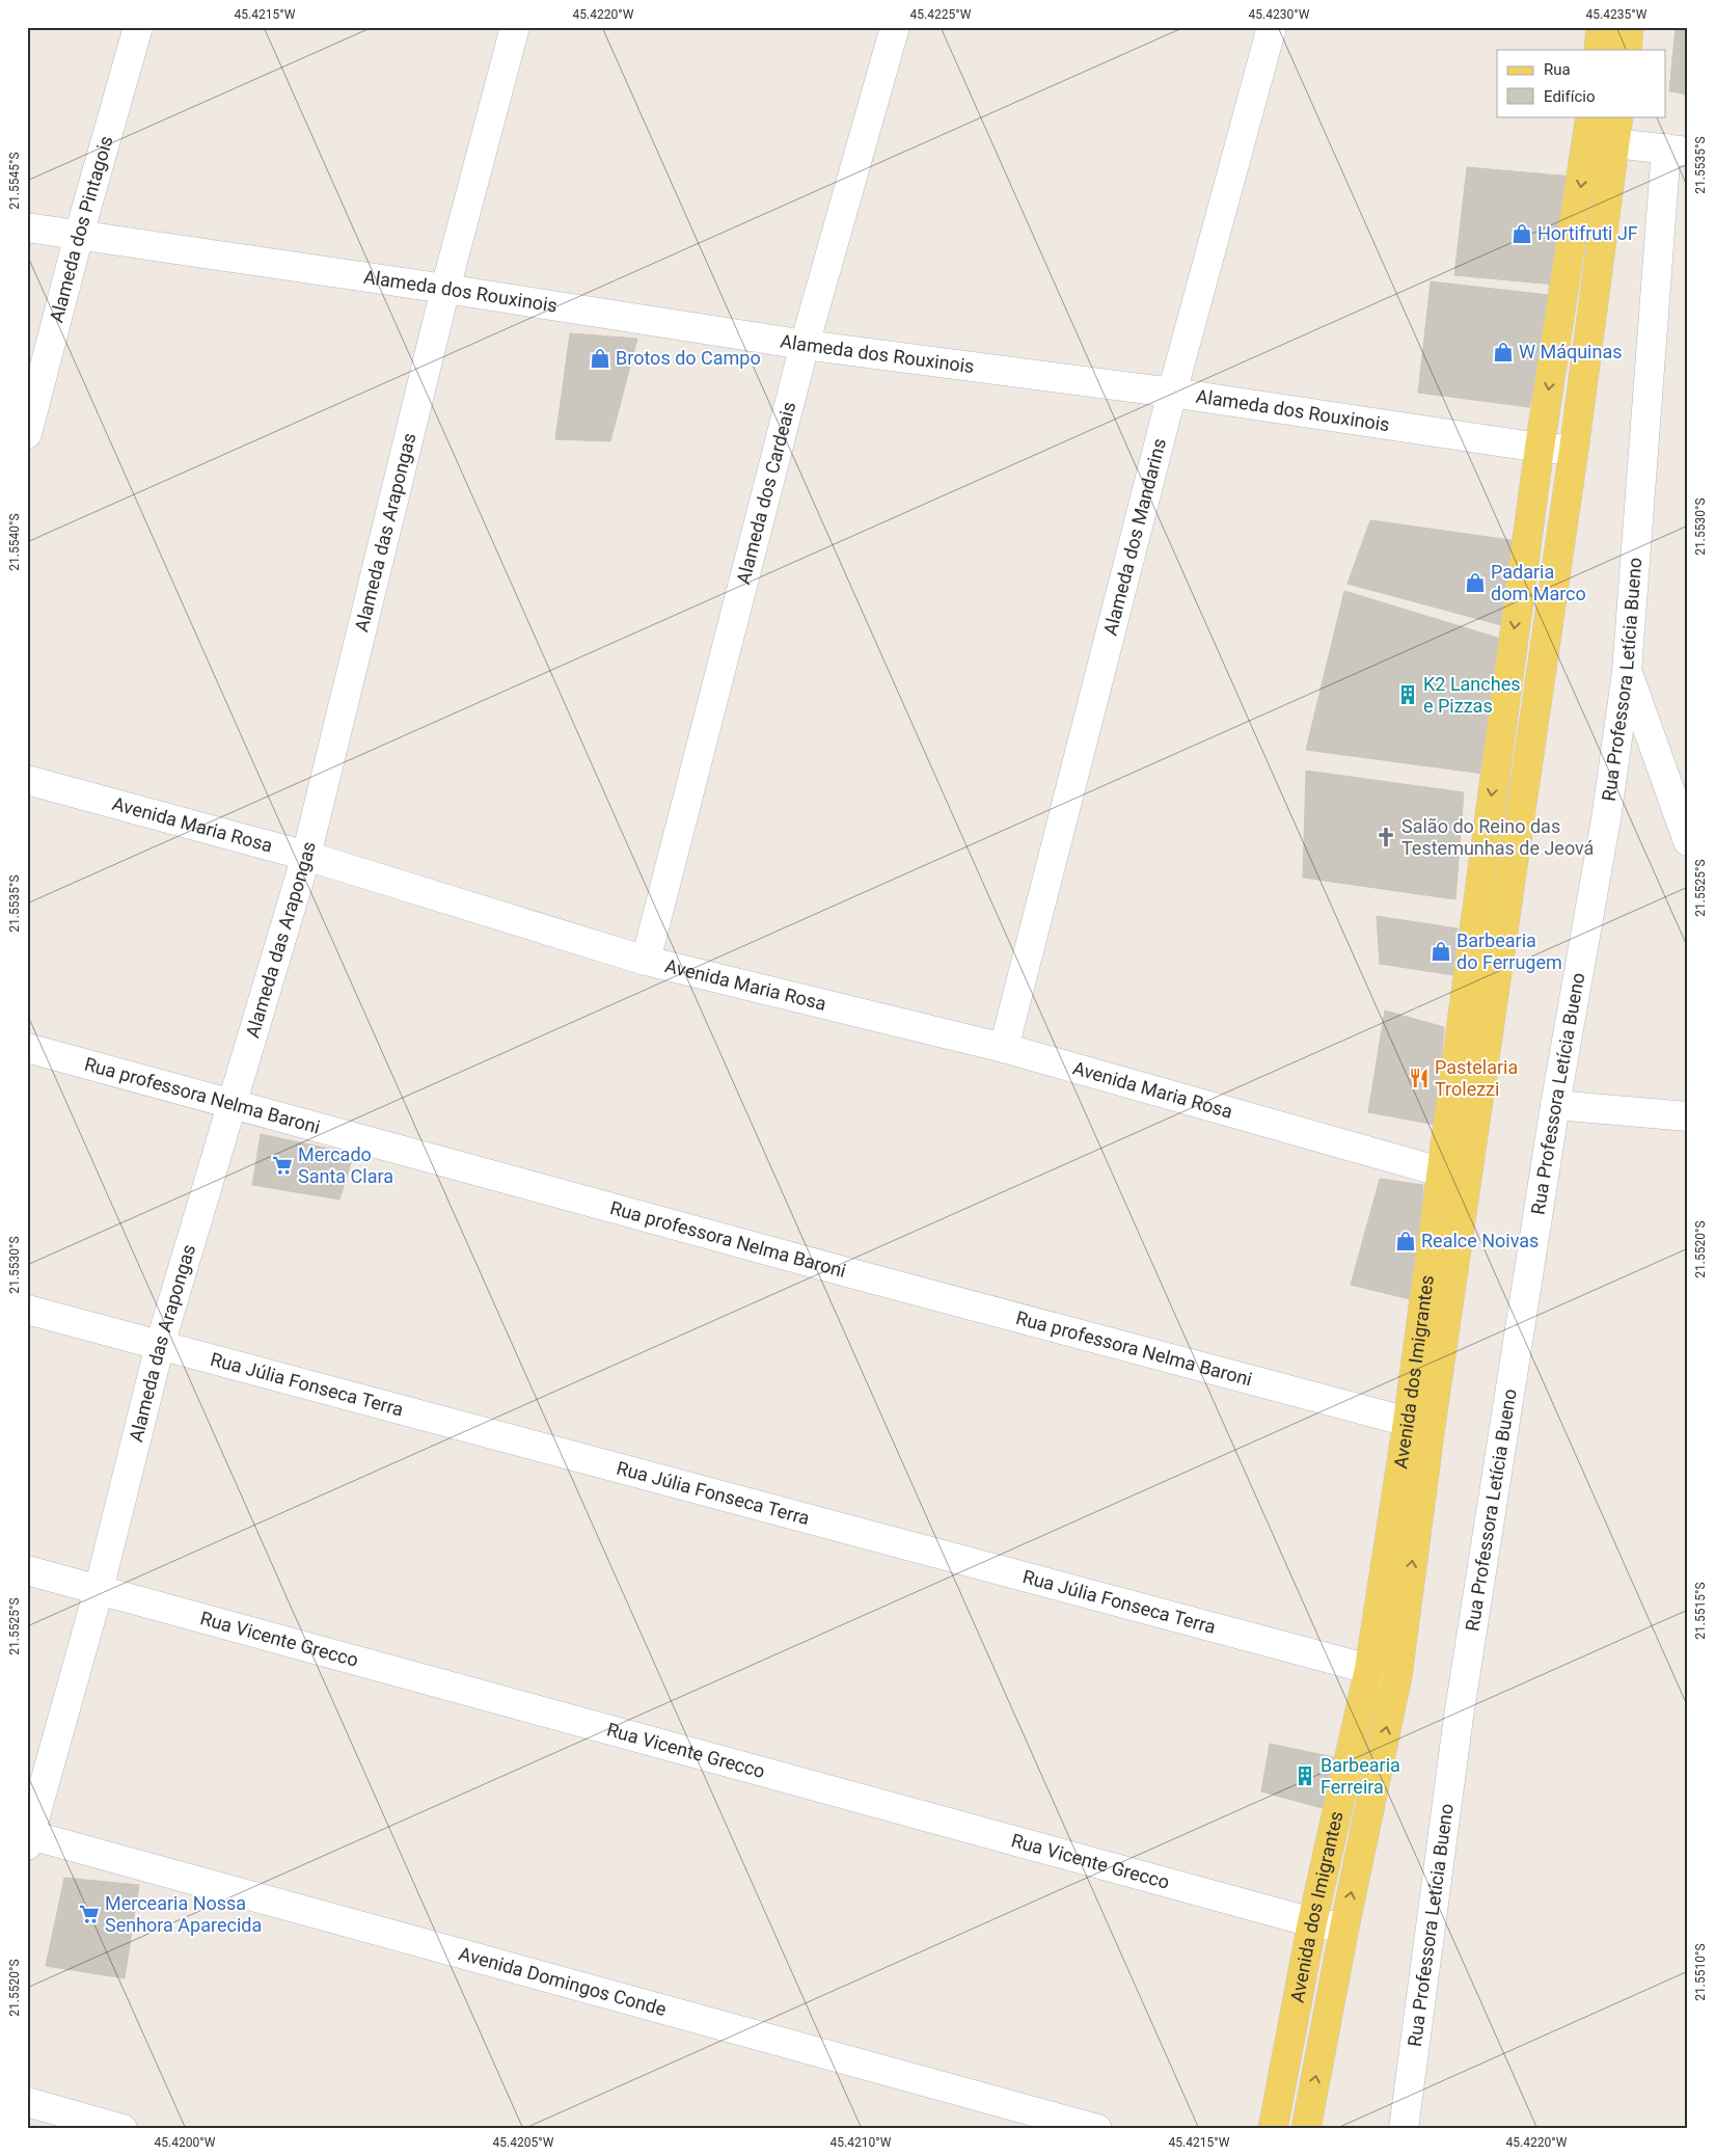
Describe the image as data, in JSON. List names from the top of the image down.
{
  "streets": {
    "main road": ["Avenida dos Imigrantes"],
    "street": [
      "Alameda dos Pintagois",
      "Alameda dos Rouxinois",
      "Alameda dos Cardeais",
      "Alameda das Arapongas",
      "Alameda dos Mandarins",
      "Rua Professora Letícia Bueno",
      "Avenida Maria Rosa",
      "Rua professora Nelma Baroni",
      "Rua Júlia Fonseca Terra",
      "Rua Vicente Grecco",
      "Avenida Domingos Conde"
    ]
  },
  "crossings": [
    ["Alameda dos Pintagois", "Alameda dos Rouxinois"],
    ["Alameda dos Rouxinois", "Alameda dos Cardeais"],
    ["Alameda dos Rouxinois", "Alameda das Arapongas"],
    ["Alameda dos Rouxinois", "Alameda dos Mandarins"],
    ["Alameda dos Rouxinois", "Avenida dos Imigrantes"],
    ["Alameda dos Cardeais", "Avenida Maria Rosa"],
    ["Alameda das Arapongas", "Avenida Maria Rosa"],
    ["Alameda das Arapongas", "Rua professora Nelma Baroni"],
    ["Alameda das Arapongas", "Rua Júlia Fonseca Terra"],
    ["Alameda das Arapongas", "Rua Vicente Grecco"],
    ["Alameda das Arapongas", "Avenida Domingos Conde"],
    ["Alameda dos Mandarins", "Avenida Maria Rosa"],
    ["Avenida Maria Rosa", "Avenida dos Imigrantes"],
    ["Rua professora Nelma Baroni", "Avenida dos Imigrantes"],
    ["Avenida dos Imigrantes", "Rua Júlia Fonseca Terra"],
    ["Avenida dos Imigrantes", "Rua Vicente Grecco"]
  ],
  "places": {
    "shop": [
      "Hortifruti JF",
      "W Máquinas",
      "Brotos do Campo",
      "Padaria dom Marco",
      "Barbearia do Ferrugem",
      "Realce Noivas"
    ],
    "building": ["K2 Lanches e Pizzas", "Barbearia Ferreira"],
    "church": ["Salão do Reino das Testemunhas de Jeová"],
    "restaurant": ["Pastelaria Trolezzi"],
    "supermarket": ["Mercado Santa Clara", "Mercearia Nossa Senhora Aparecida"]
  },
  "legend": ["Rua", "Edifício"],
  "coordinates": [
    "45.4215°W",
    "45.4220°W",
    "45.4225°W",
    "45.4230°W",
    "45.4235°W",
    "21.5535°S",
    "21.5545°S",
    "21.5530°S",
    "21.5540°S",
    "21.5525°S",
    "21.5520°S",
    "21.5515°S",
    "21.5510°S",
    "45.4200°W",
    "45.4205°W",
    "45.4210°W"
  ]
}
